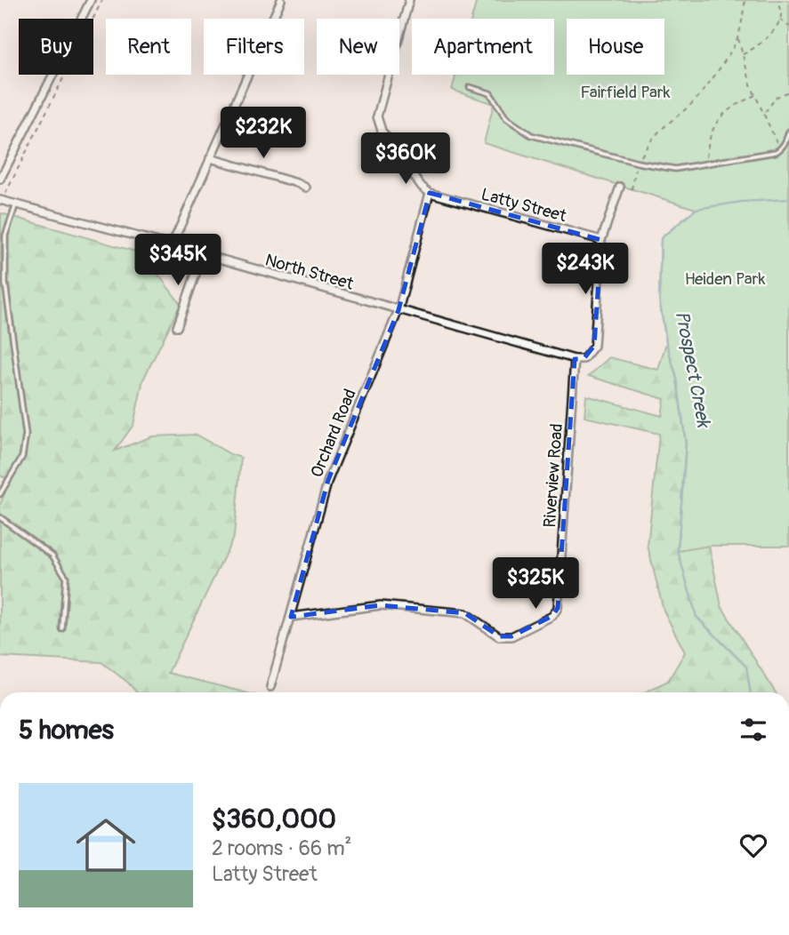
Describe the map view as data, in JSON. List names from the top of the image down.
{
  "streets": {
    "street": [
      "Latty Street",
      "North Street",
      "Orchard Road",
      "Riverview Road"
    ]
  },
  "crossings": [
    ["Latty Street", "Orchard Road"],
    ["North Street", "Orchard Road"],
    ["North Street", "Riverview Road"],
    ["Orchard Road", "Riverview Road"]
  ],
  "water": ["Prospect Creek"],
  "parks": ["Fairfield Park", "Heiden Park"],
  "page": {
    "chip": [
      "Buy",
      "Rent",
      "Filters",
      "New",
      "Apartment",
      "House"
    ],
    "price": [
      "$232K",
      "$360K",
      "$345K",
      "$243K",
      "$325K"
    ],
    "heading": "5 homes",
    "list": [
      {
        "name": "$360,000",
        "note": "2 rooms · 66 m² · Latty Street"
      }
    ]
  }
}
